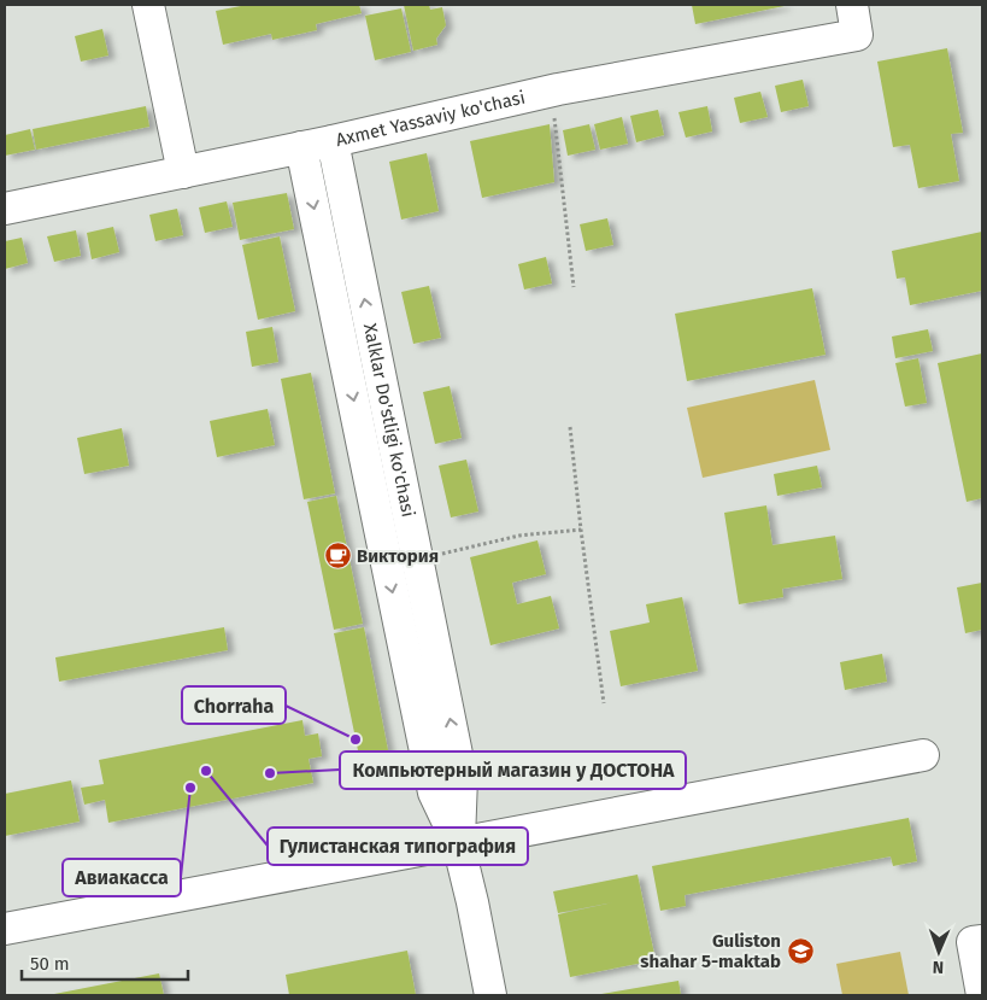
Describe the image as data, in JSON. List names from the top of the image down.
{
  "streets": {
    "street": ["Axmet Yassaviy ko'chasi", "Xalklar Do'stligi ko'chasi"]
  },
  "crossings": [
    ["Axmet Yassaviy ko'chasi", "Xalklar Do'stligi ko'chasi"]
  ],
  "places": {
    "cafe": ["Виктория"],
    "other": [
      "Chorraha",
      "Гулистанская типография",
      "Компьютерный магазин у ДОСТОНА",
      "Авиакасса"
    ],
    "school or university": ["Guliston shahar 5-maktab"]
  },
  "scale_bar": "50 m",
  "north": "bottom"
}
